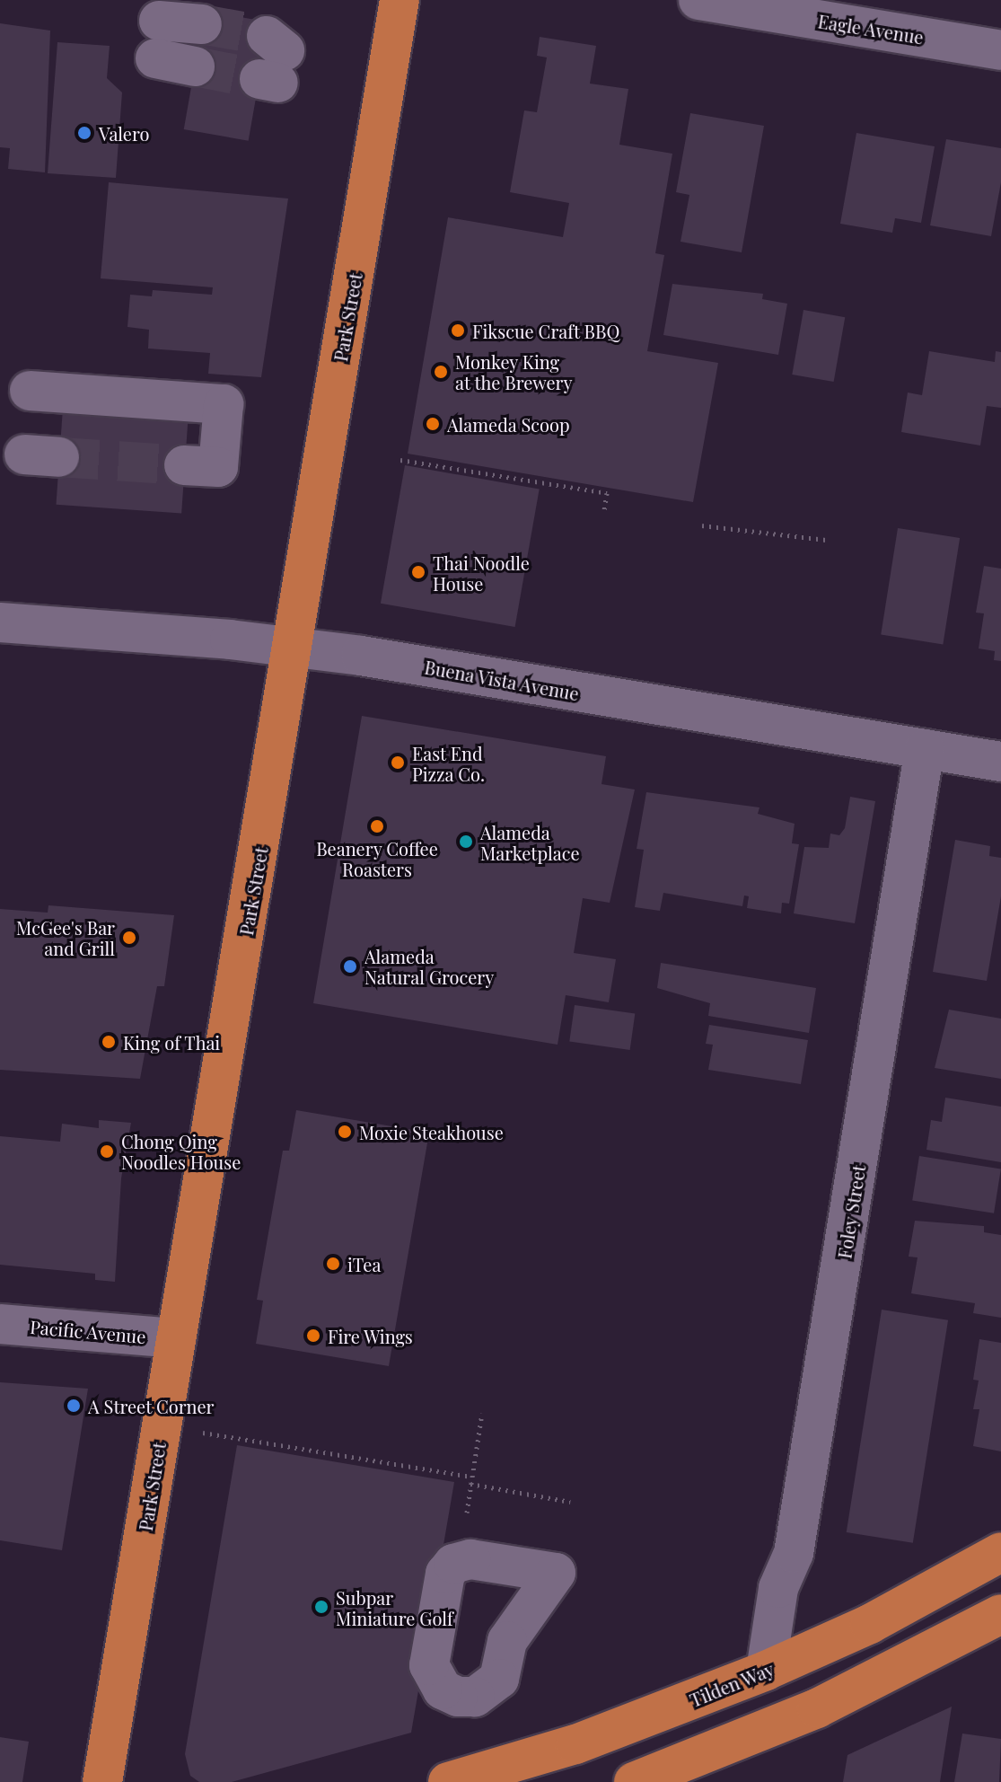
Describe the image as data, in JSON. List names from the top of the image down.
{
  "streets": {
    "main road": ["Park Street", "Tilden Way"],
    "street": [
      "Eagle Avenue",
      "Buena Vista Avenue",
      "Foley Street",
      "Pacific Avenue"
    ]
  },
  "crossings": [
    ["Park Street", "Buena Vista Avenue"],
    ["Park Street", "Pacific Avenue"],
    ["Buena Vista Avenue", "Foley Street"],
    ["Foley Street", "Tilden Way"]
  ],
  "places": [
    "Valero",
    "Fikscue Craft BBQ",
    "Monkey King at the Brewery",
    "Alameda Scoop",
    "Thai Noodle House",
    "East End Pizza Co.",
    "Beanery Coffee Roasters",
    "Alameda Marketplace",
    "McGee's Bar and Grill",
    "Alameda Natural Grocery",
    "King of Thai",
    "Moxie Steakhouse",
    "Chong Qing Noodles House",
    "iTea",
    "Fire Wings",
    "A Street Corner",
    "Subpar Miniature Golf"
  ]
}
